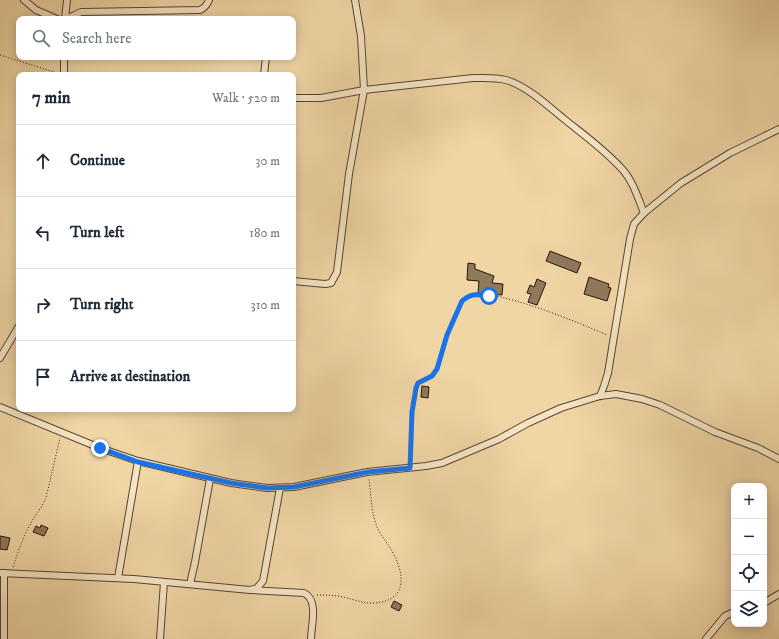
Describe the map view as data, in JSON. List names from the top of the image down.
{
  "page": {
    "search": "Search here",
    "heading": ["7 min", "Walk · 520 m"],
    "list": [
      ["Continue", "30 m"],
      ["Turn left", "180 m"],
      ["Turn right", "310 m"],
      "Arrive at destination"
    ],
    "map_buttons": ["+", "−"]
  }
}
